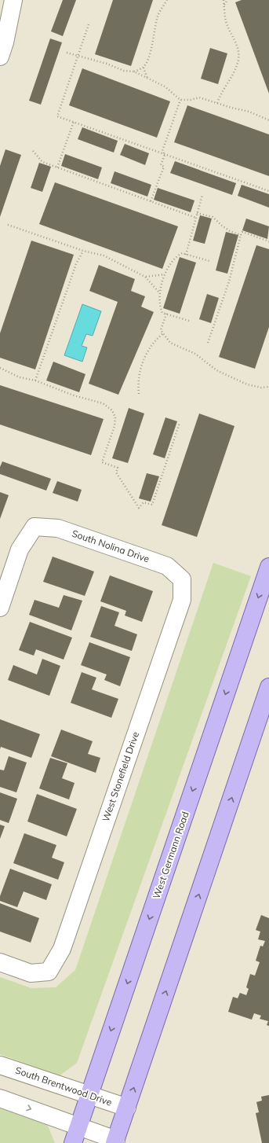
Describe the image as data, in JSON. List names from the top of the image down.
{
  "streets": {
    "main road": ["West Germann Road"],
    "street": ["South Nolina Drive", "West Stonefield Drive", "South Brentwood Drive"]
  },
  "crossings": [
    ["South Nolina Drive", "West Stonefield Drive"],
    ["West Germann Road", "South Brentwood Drive"]
  ]
}
